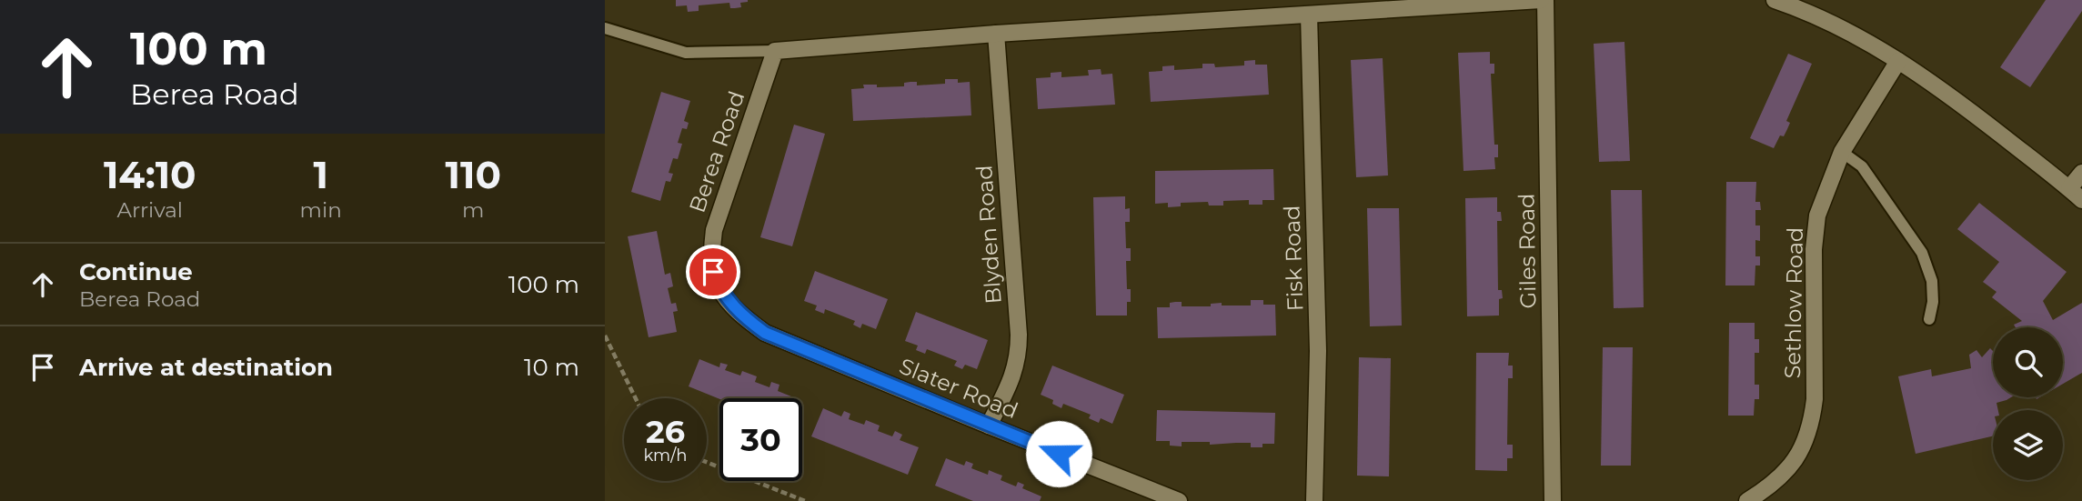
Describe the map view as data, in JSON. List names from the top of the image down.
{
  "streets": {
    "street": [
      "Berea Road",
      "Blyden Road",
      "Giles Road",
      "Fisk Road",
      "Sethlow Road",
      "Slater Road"
    ]
  },
  "crossings": [
    ["Berea Road", "Slater Road"],
    ["Blyden Road", "Slater Road"]
  ],
  "page": {
    "turn": ["100 m", "Berea Road"],
    "eta": [
      "14:10",
      "Arrival",
      "1",
      "min",
      "110",
      "m"
    ],
    "list": [
      {
        "name": "Continue",
        "note": "Berea Road",
        "value": "100 m"
      },
      {
        "name": "Arrive at destination",
        "value": "10 m"
      }
    ],
    "speed": "26 km/h",
    "limit": "30"
  }
}
